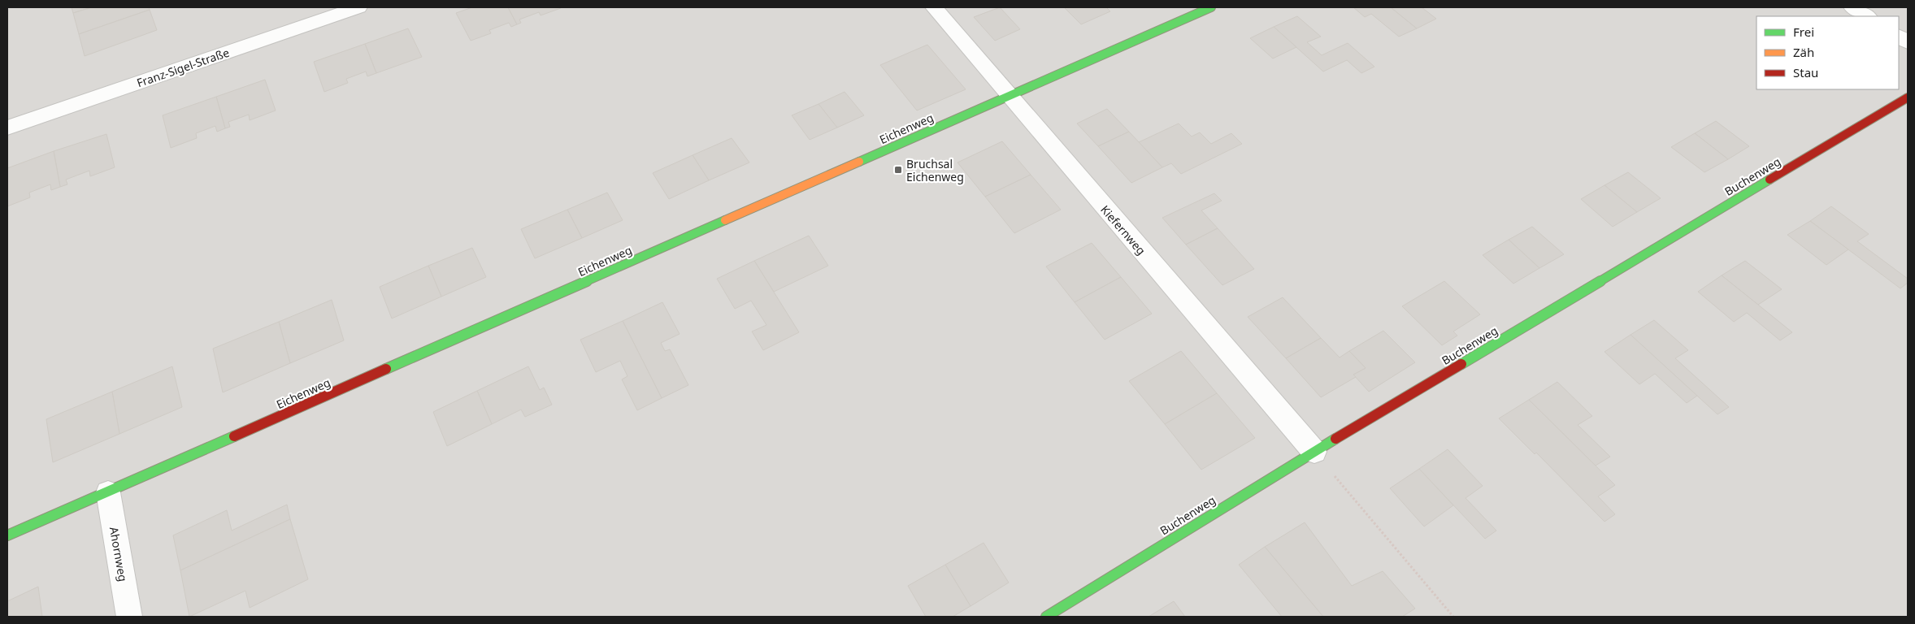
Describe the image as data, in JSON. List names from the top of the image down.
{
  "streets": {
    "street": [
      "Franz-Sigel-Straße",
      "Eichenweg",
      "Buchenweg",
      "Kiefernweg",
      "Ahornweg"
    ]
  },
  "crossings": [
    ["Eichenweg", "Kiefernweg"],
    ["Eichenweg", "Ahornweg"],
    ["Buchenweg", "Kiefernweg"]
  ],
  "places": {
    "transit": ["Bruchsal Eichenweg"]
  },
  "legend": ["Frei", "Zäh", "Stau"]
}
